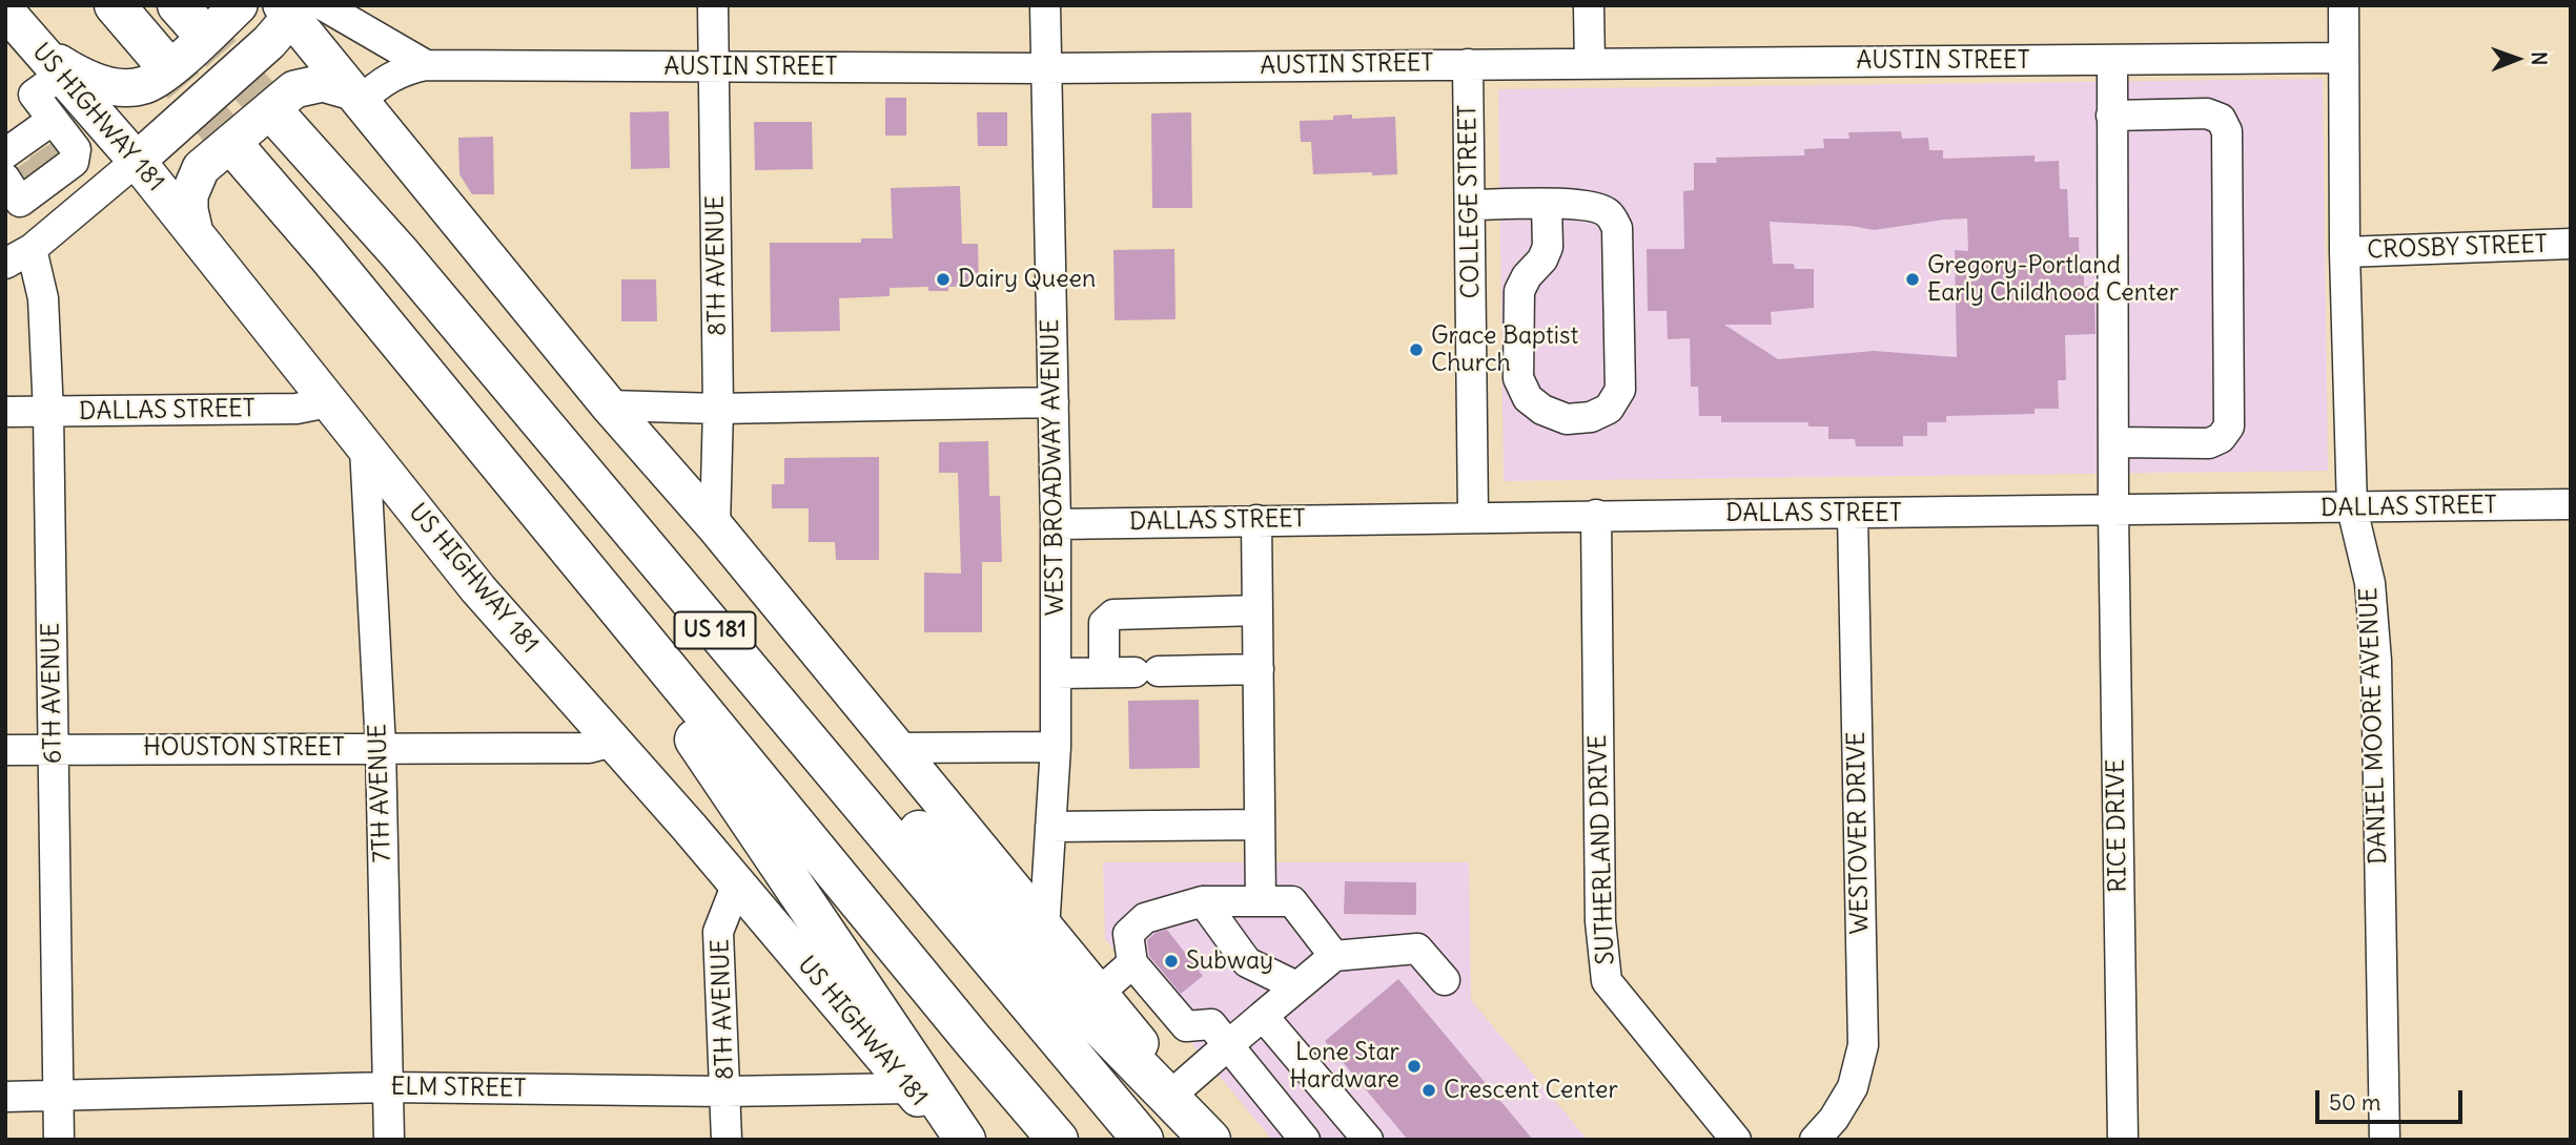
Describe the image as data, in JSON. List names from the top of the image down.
{
  "streets": {
    "highway": ["US 181"],
    "main road": ["US HIGHWAY 181"],
    "street": [
      "AUSTIN STREET",
      "COLLEGE STREET",
      "CROSBY STREET",
      "8TH AVENUE",
      "DALLAS STREET",
      "WEST BROADWAY AVENUE",
      "6TH AVENUE",
      "DANIEL MOORE AVENUE",
      "HOUSTON STREET",
      "7TH AVENUE",
      "RICE DRIVE",
      "WESTOVER DRIVE",
      "SUTHERLAND DRIVE",
      "ELM STREET"
    ]
  },
  "crossings": [
    ["AUSTIN STREET", "COLLEGE STREET"],
    ["AUSTIN STREET", "8TH AVENUE"],
    ["AUSTIN STREET", "WEST BROADWAY AVENUE"],
    ["AUSTIN STREET", "DANIEL MOORE AVENUE"],
    ["AUSTIN STREET", "RICE DRIVE"],
    ["US HIGHWAY 181", "8TH AVENUE"],
    ["US HIGHWAY 181", "DALLAS STREET"],
    ["US HIGHWAY 181", "HOUSTON STREET"],
    ["US HIGHWAY 181", "7TH AVENUE"],
    ["US HIGHWAY 181", "ELM STREET"],
    ["COLLEGE STREET", "DALLAS STREET"],
    ["CROSBY STREET", "DANIEL MOORE AVENUE"],
    ["8TH AVENUE", "ELM STREET"],
    ["DALLAS STREET", "WEST BROADWAY AVENUE"],
    ["DALLAS STREET", "6TH AVENUE"],
    ["DALLAS STREET", "DANIEL MOORE AVENUE"],
    ["DALLAS STREET", "RICE DRIVE"],
    ["DALLAS STREET", "WESTOVER DRIVE"],
    ["DALLAS STREET", "SUTHERLAND DRIVE"],
    ["6TH AVENUE", "HOUSTON STREET"],
    ["6TH AVENUE", "ELM STREET"],
    ["HOUSTON STREET", "7TH AVENUE"],
    ["7TH AVENUE", "ELM STREET"]
  ],
  "places": [
    "Dairy Queen",
    "Gregory-Portland Early Childhood Center",
    "Grace Baptist Church",
    "Subway",
    "Lone Star Hardware",
    "Crescent Center"
  ],
  "scale_bar": "50 m",
  "north": "right"
}
